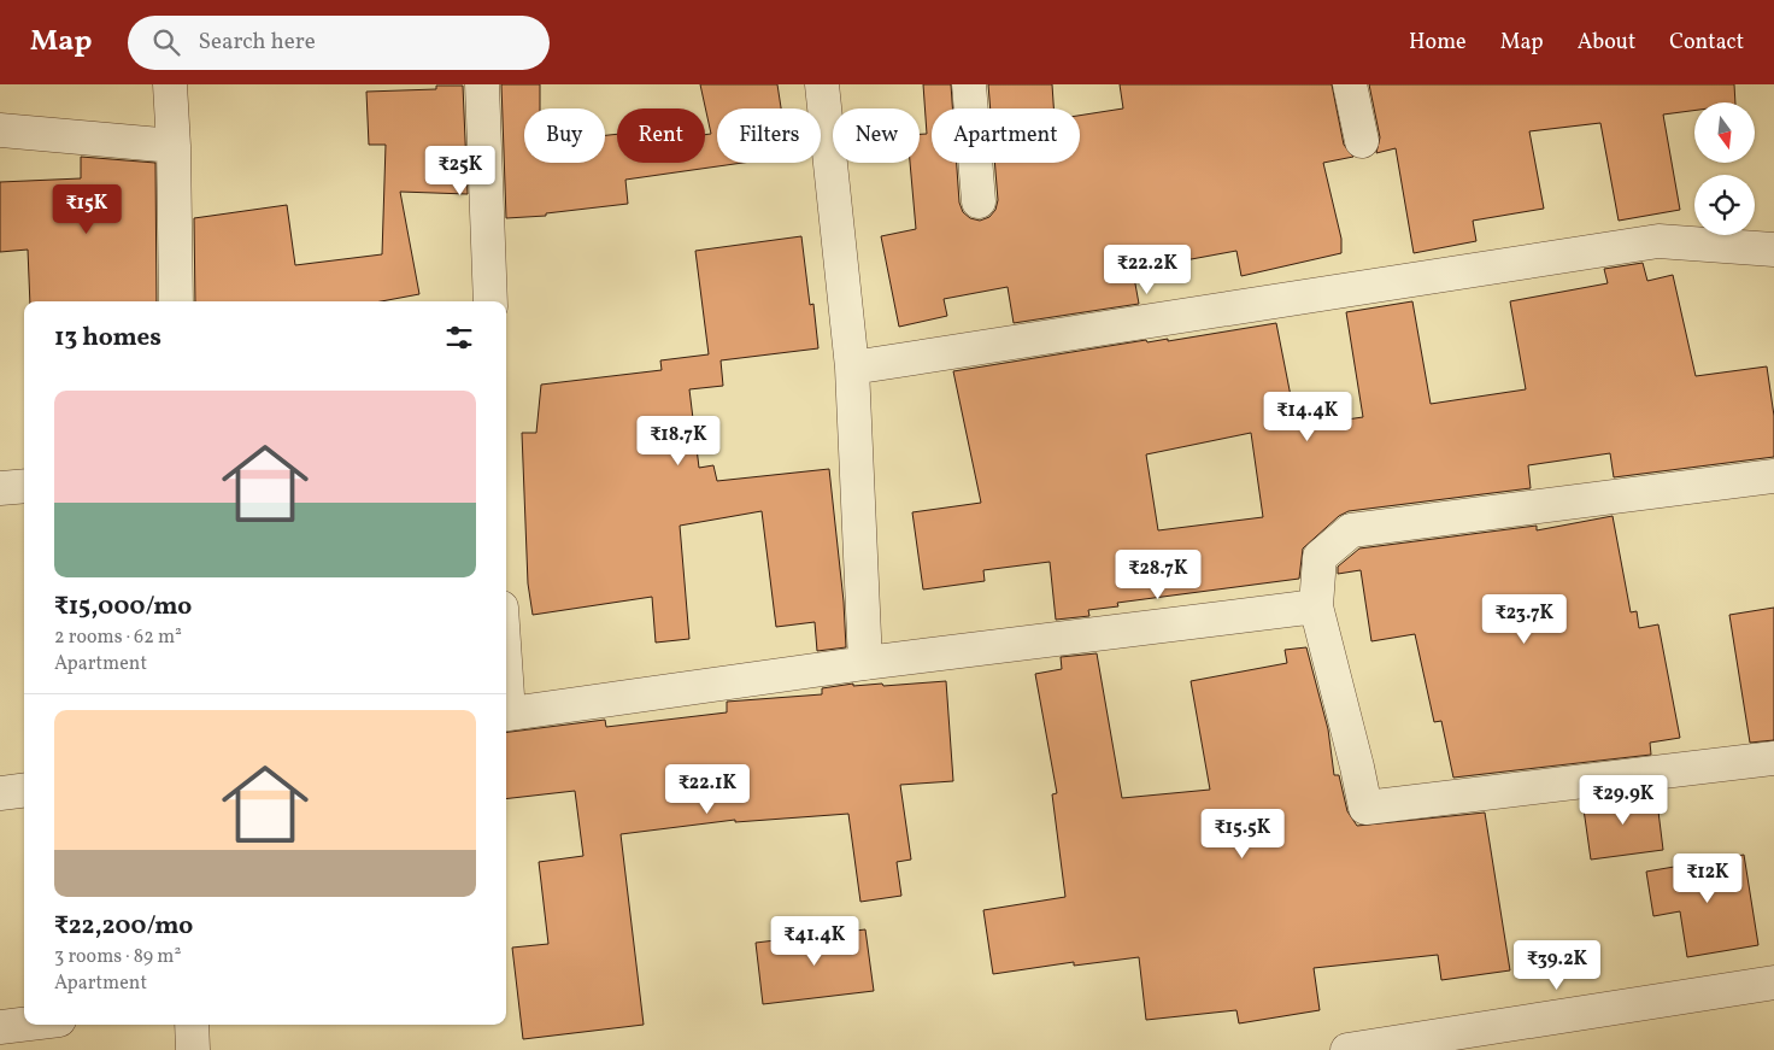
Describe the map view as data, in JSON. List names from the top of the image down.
{
  "north": "bottom",
  "page": {
    "header": "Map",
    "search": "Search here",
    "nav": [
      "Home",
      "Map",
      "About",
      "Contact"
    ],
    "chip": [
      "Buy",
      "Rent",
      "Filters",
      "New",
      "Apartment"
    ],
    "price": [
      "₹25K",
      "₹15K",
      "₹22.2K",
      "₹14.4K",
      "₹18.7K",
      "₹28.7K",
      "₹23.7K",
      "₹22.1K",
      "₹29.9K",
      "₹15.5K",
      "₹12K",
      "₹41.4K",
      "₹39.2K"
    ],
    "heading": "13 homes",
    "list": [
      {
        "name": "₹15,000/mo",
        "note": "2 rooms · 62 m² · Apartment"
      },
      {
        "name": "₹22,200/mo",
        "note": "3 rooms · 89 m² · Apartment"
      }
    ]
  }
}
